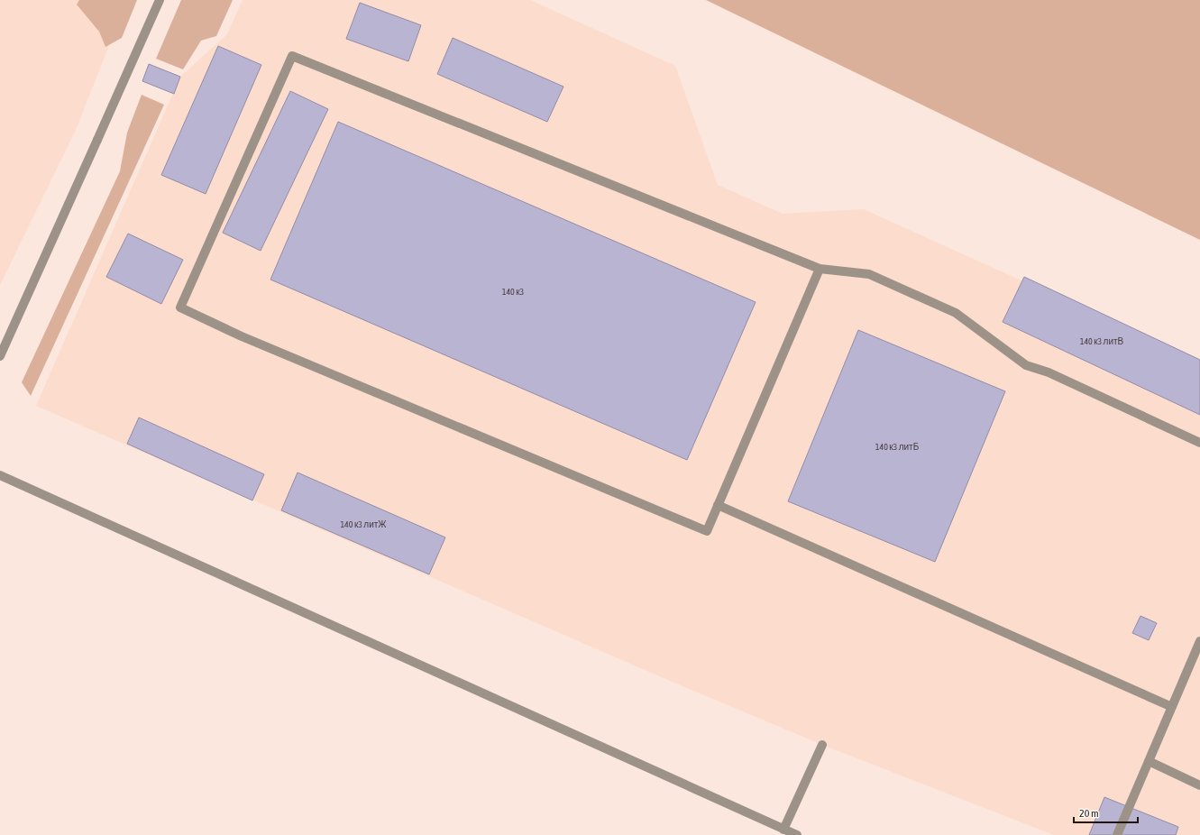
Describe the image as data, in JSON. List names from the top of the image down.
{
  "house_numbers": [
    "140 к3",
    "140 к3 литВ",
    "140 к3 литБ",
    "140 к3 литЖ"
  ],
  "scale_bar": "20 m"
}
